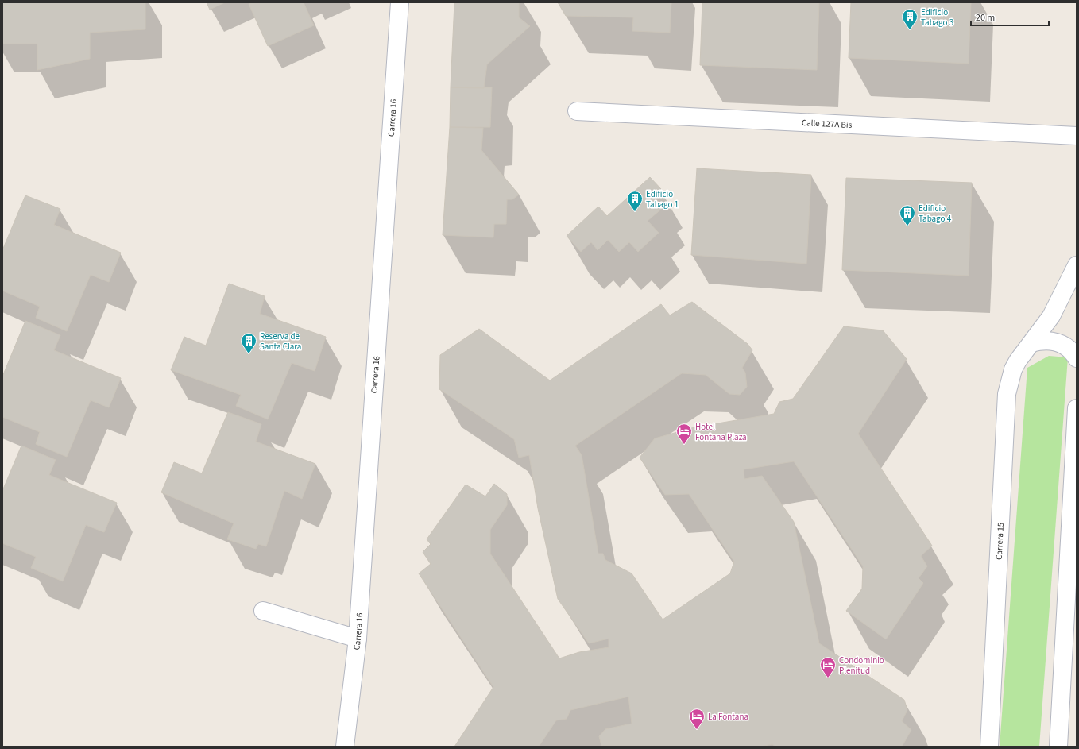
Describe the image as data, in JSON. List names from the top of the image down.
{
  "streets": {
    "street": ["Carrera 16", "Calle 127A Bis", "Carrera 15"]
  },
  "places": {
    "building": [
      "Edificio Tabago 3",
      "Edificio Tabago 1",
      "Edificio Tabago 4",
      "Reserva de Santa Clara"
    ],
    "hotel": ["Hotel Fontana Plaza", "Condominio Plenitud", "La Fontana"]
  },
  "scale_bar": "20 m"
}
